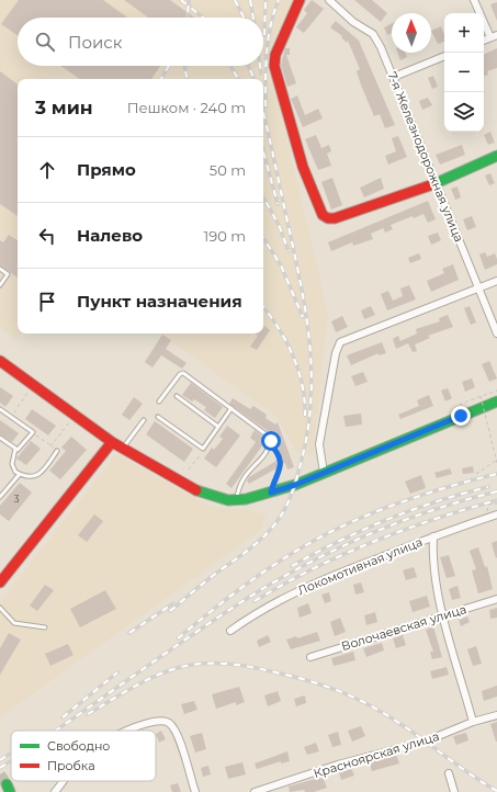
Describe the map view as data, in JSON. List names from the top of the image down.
{
  "streets": {
    "street": [
      "7-я Железнодорожная улица",
      "Локомотивная улица",
      "Волочаевская улица",
      "Красноярская улица"
    ]
  },
  "house_numbers": ["3"],
  "legend": ["Свободно", "Пробка"],
  "north": "top",
  "page": {
    "map_buttons": ["+", "−"],
    "search": "Поиск",
    "heading": ["3 мин", "Пешком · 240 m"],
    "list": [
      ["Прямо", "50 m"],
      ["Налево", "190 m"],
      "Пункт назначения"
    ]
  }
}
